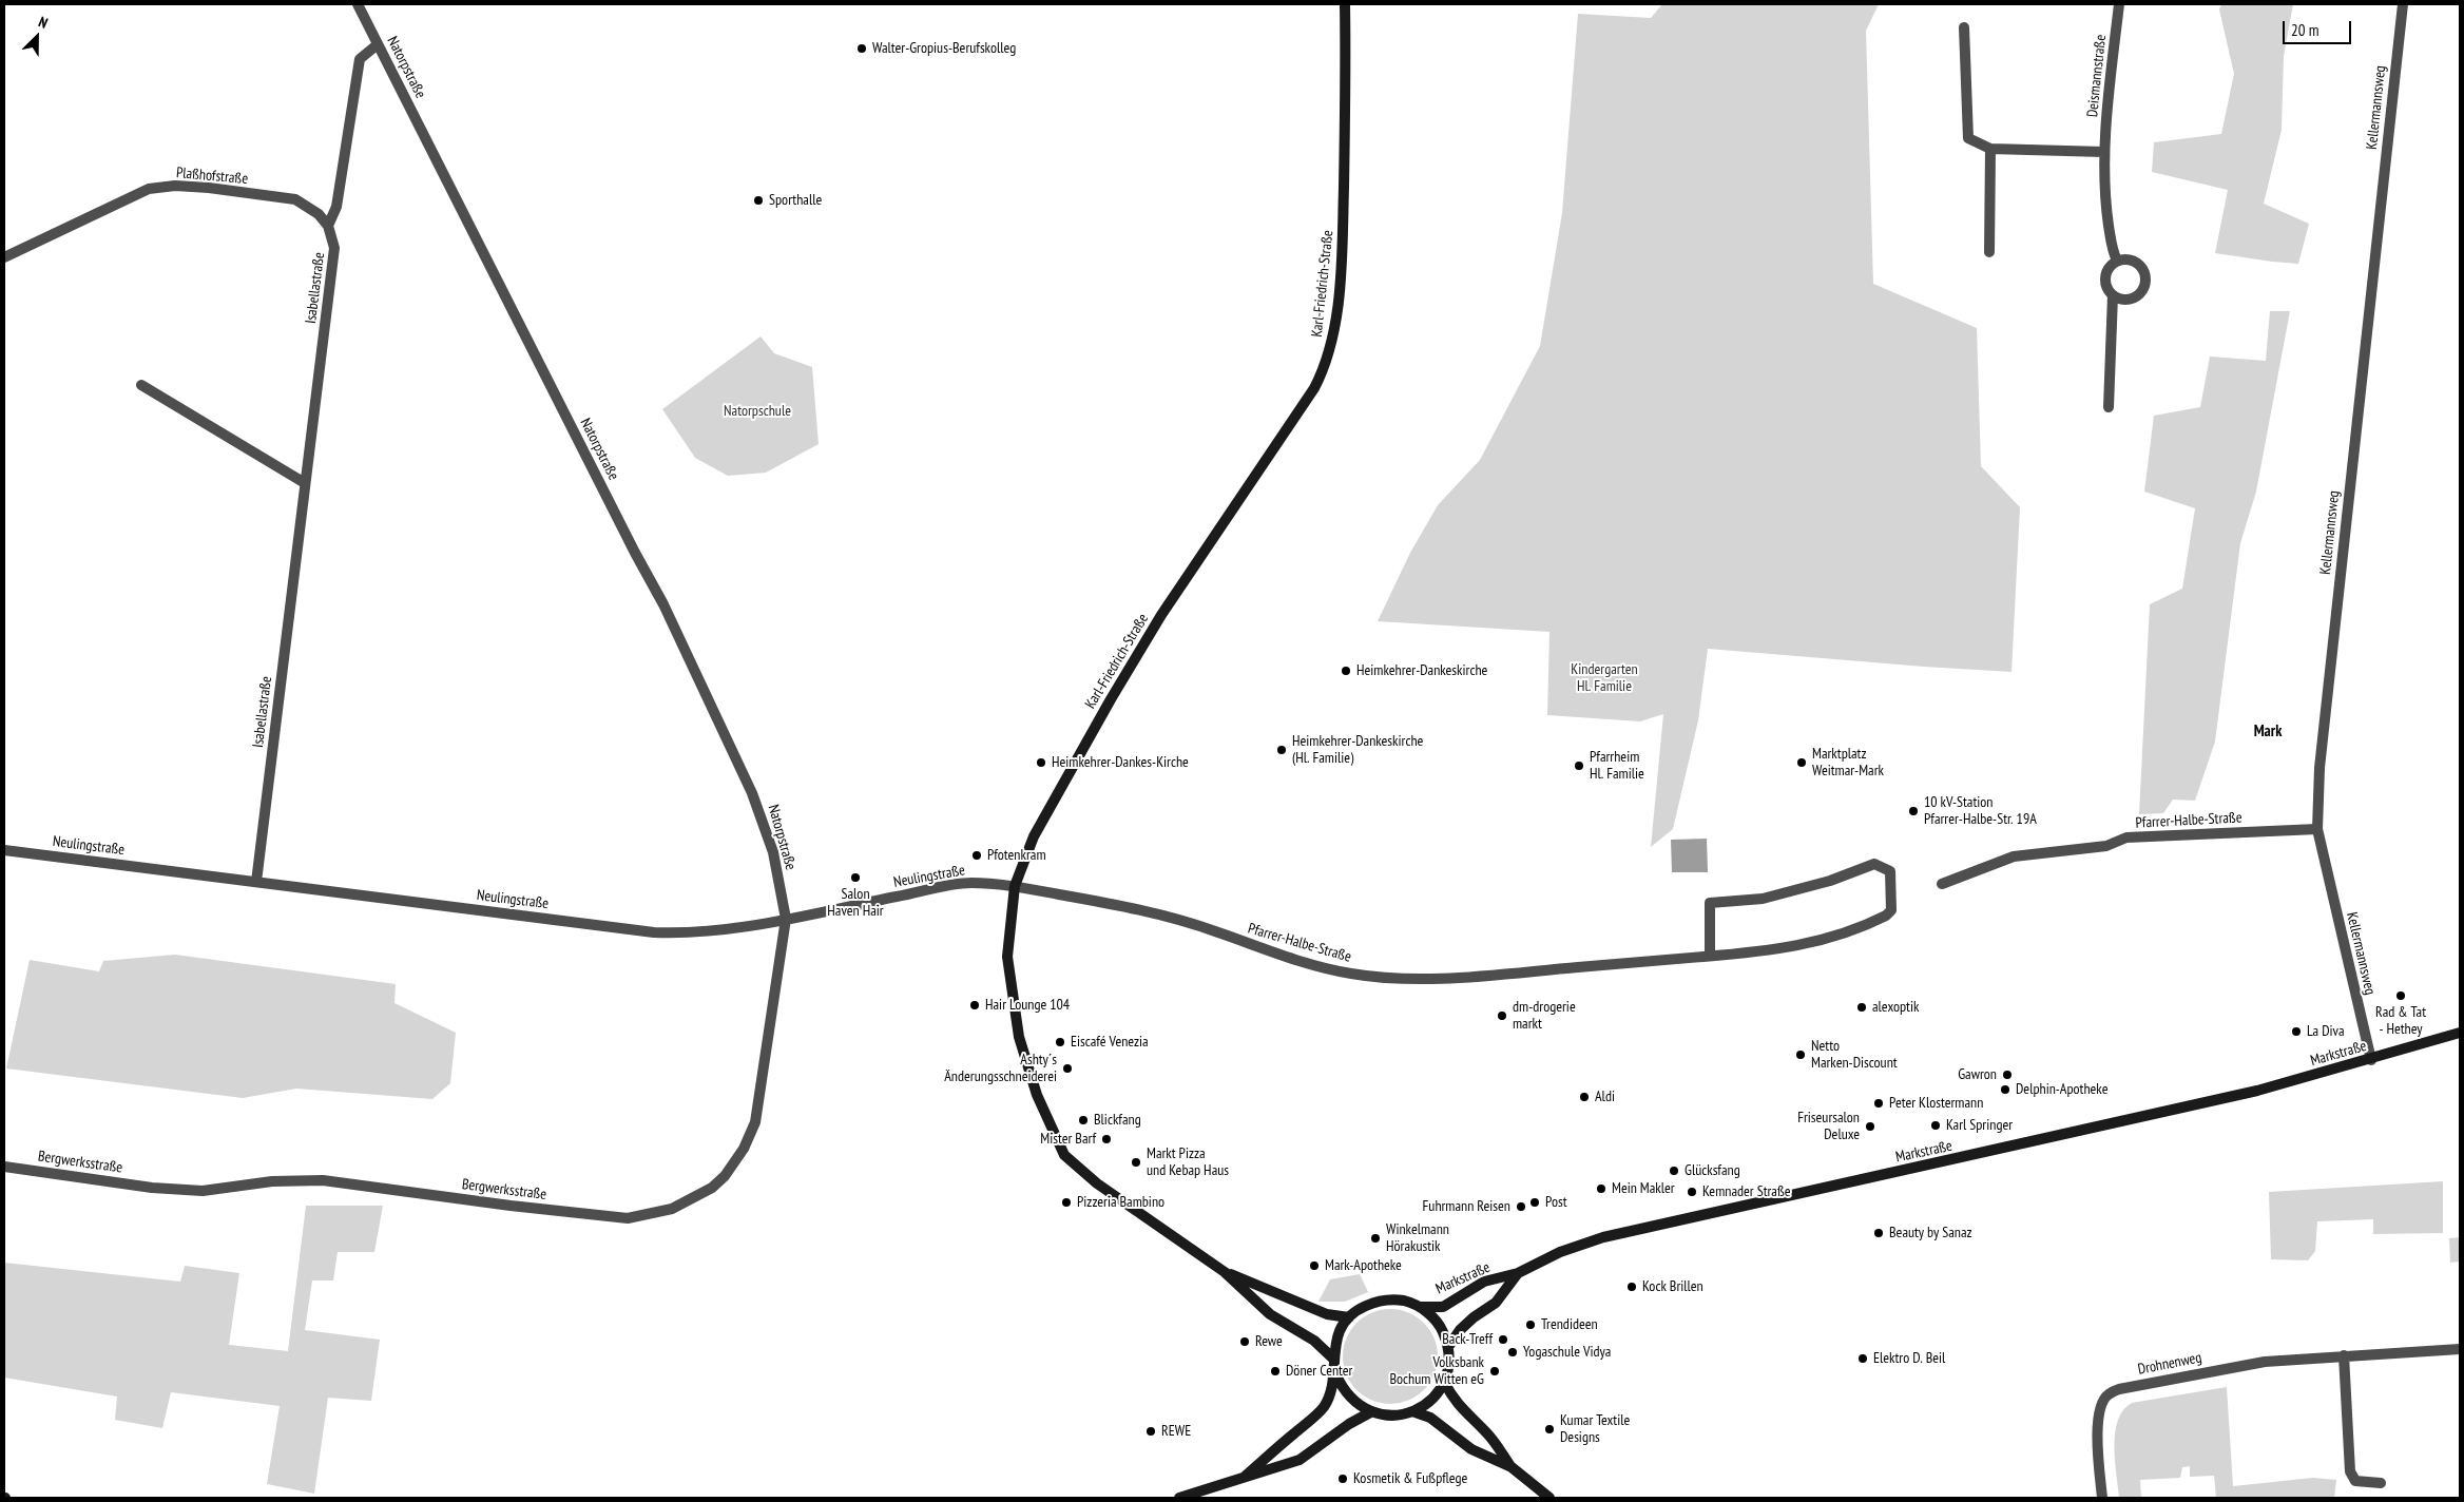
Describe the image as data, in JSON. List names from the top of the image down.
{
  "streets": {
    "street": [
      "Natorpstraße",
      "Deismannstraße",
      "Kellermannsweg",
      "Plaßhofstraße",
      "Karl-Friedrich-Straße",
      "Isabellastraße",
      "Pfarrer-Halbe-Straße",
      "Neulingstraße",
      "Markstraße",
      "Bergwerksstraße",
      "Drohnenweg"
    ]
  },
  "crossings": [
    ["Natorpstraße", "Neulingstraße"],
    ["Natorpstraße", "Bergwerksstraße"],
    ["Kellermannsweg", "Pfarrer-Halbe-Straße"],
    ["Kellermannsweg", "Markstraße"],
    ["Plaßhofstraße", "Isabellastraße"],
    ["Karl-Friedrich-Straße", "Pfarrer-Halbe-Straße"],
    ["Karl-Friedrich-Straße", "Neulingstraße"],
    ["Karl-Friedrich-Straße", "Markstraße"],
    ["Isabellastraße", "Neulingstraße"],
    ["Pfarrer-Halbe-Straße", "Neulingstraße"],
    ["Neulingstraße", "Bergwerksstraße"]
  ],
  "districts": ["Mark"],
  "parks": ["Natorpschule", "Kindergarten Hl. Familie"],
  "places": [
    "Walter-Gropius-Berufskolleg",
    "Sporthalle",
    "Heimkehrer-Dankeskirche",
    "Heimkehrer-Dankeskirche (Hl. Familie)",
    "Heimkehrer-Dankes-Kirche",
    "Marktplatz Weitmar-Mark",
    "Pfarrheim Hl. Familie",
    "10 kV-Station Pfarrer-Halbe-Str. 19A",
    "Pfotenkram",
    "Salon Haven Hair",
    "Rad & Tat - Hethey",
    "Hair Lounge 104",
    "alexoptik",
    "dm-drogerie markt",
    "La Diva",
    "Eiscafé Venezia",
    "Netto Marken-Discount",
    "Ashty´s Änderungsschneiderei",
    "Gawron",
    "Delphin-Apotheke",
    "Aldi",
    "Peter Klostermann",
    "Blickfang",
    "Karl Springer",
    "Friseursalon Deluxe",
    "Mister Barf",
    "Markt Pizza und Kebap Haus",
    "Glücksfang",
    "Mein Makler",
    "Kemnader Straße",
    "Pizzeria Bambino",
    "Post",
    "Fuhrmann Reisen",
    "Beauty by Sanaz",
    "Winkelmann Hörakustik",
    "Mark-Apotheke",
    "Kock Brillen",
    "Trendideen",
    "Back-Treff",
    "Rewe",
    "Yogaschule Vidya",
    "Elektro D. Beil",
    "Döner Center",
    "Volksbank Bochum Witten eG",
    "Kumar Textile Designs",
    "REWE",
    "Kosmetik & Fußpflege"
  ],
  "scale_bar": "20 m",
  "north": "top right"
}
